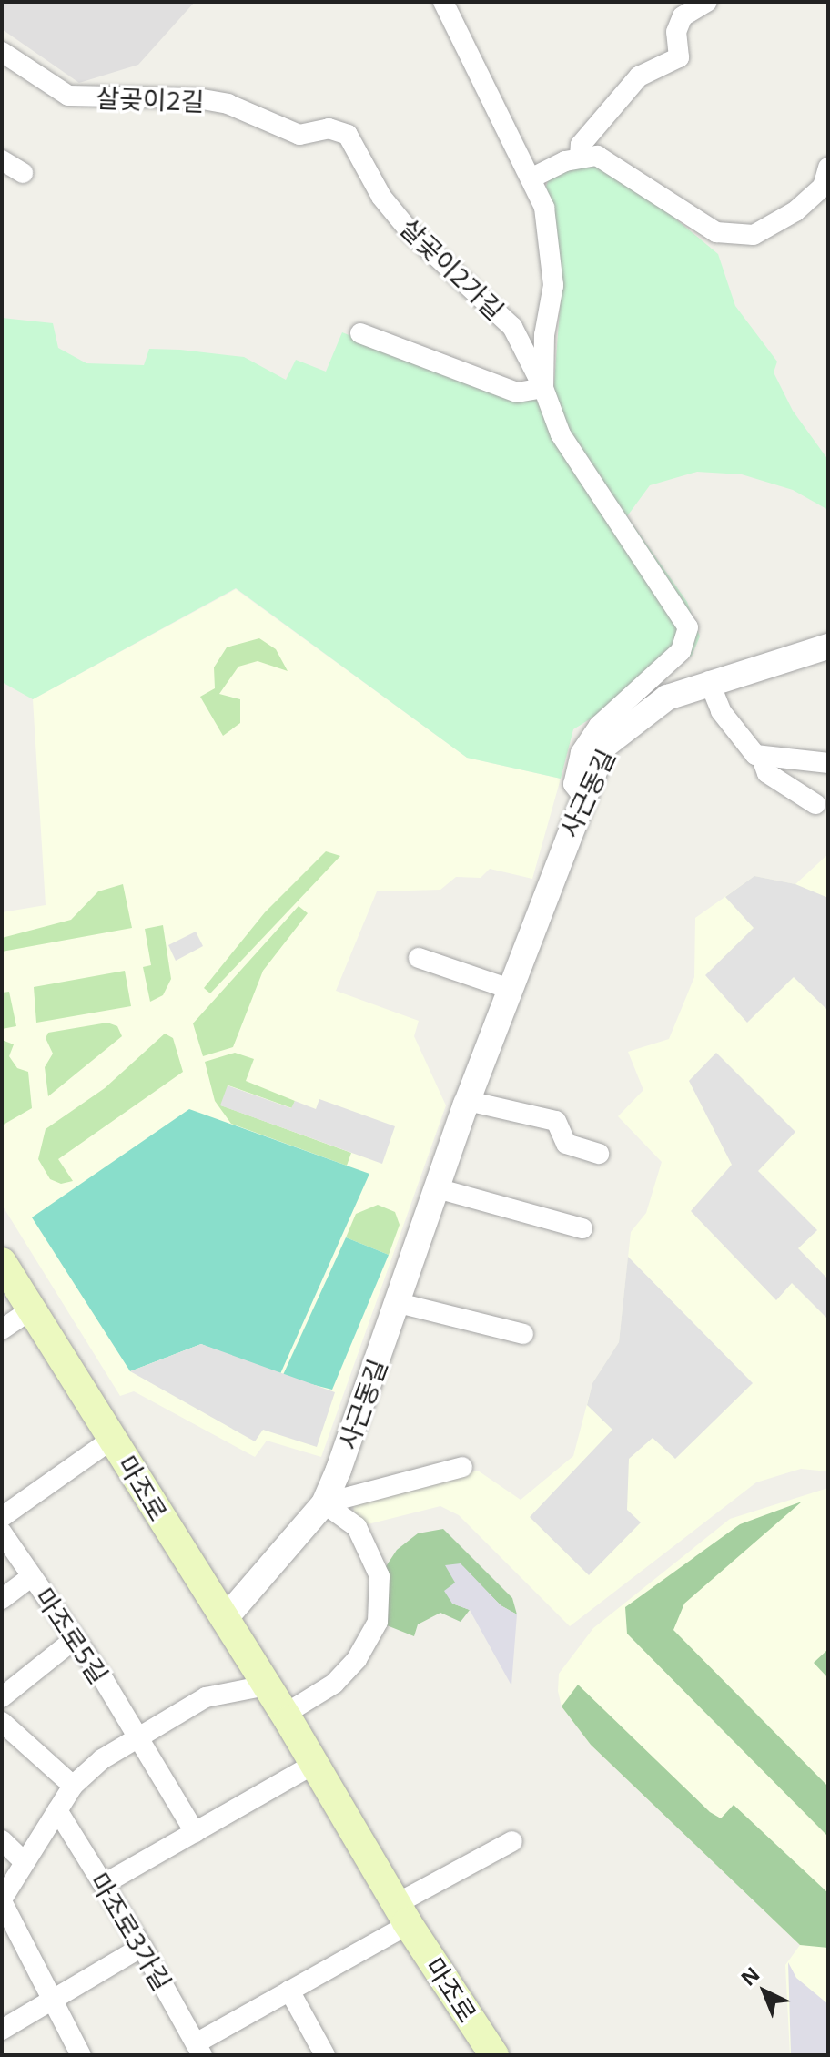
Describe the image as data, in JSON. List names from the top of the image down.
{
  "streets": {
    "main road": ["마조로"],
    "street": [
      "살곶이2길",
      "살곶이2가길",
      "사근동길",
      "마조로5길",
      "마조로3가길"
    ]
  },
  "crossings": [
    ["살곶이2길", "살곶이2가길"],
    ["살곶이2가길", "사근동길"],
    ["사근동길", "마조로"]
  ],
  "north": "top left"
}
